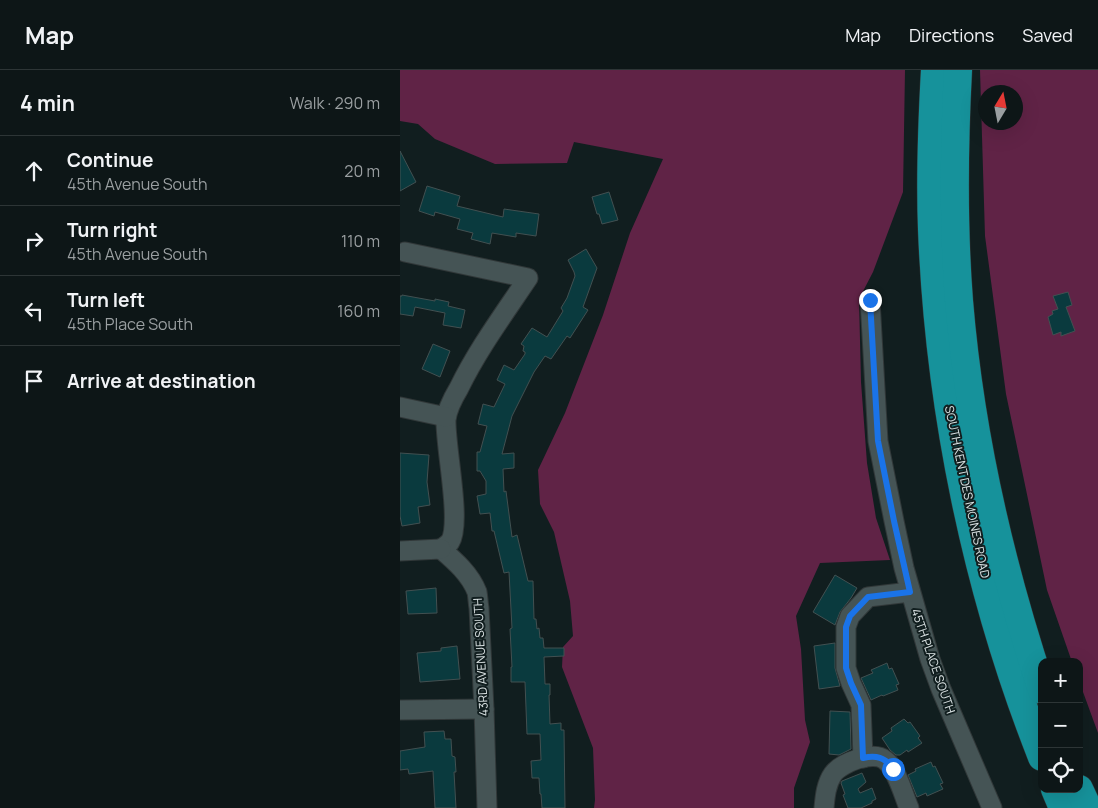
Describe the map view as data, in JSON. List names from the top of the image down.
{
  "streets": {
    "highway": ["SOUTH KENT DES MOINES ROAD"],
    "street": ["43RD AVENUE SOUTH", "45TH PLACE SOUTH"]
  },
  "north": "top",
  "page": {
    "header": "Map",
    "nav": ["Map", "Directions", "Saved"],
    "heading": ["4 min", "Walk · 290 m"],
    "list": [
      ["Continue", "45th Avenue South", "20 m"],
      ["Turn right", "45th Avenue South", "110 m"],
      ["Turn left", "45th Place South", "160 m"],
      "Arrive at destination"
    ],
    "map_buttons": ["+", "−"]
  }
}
